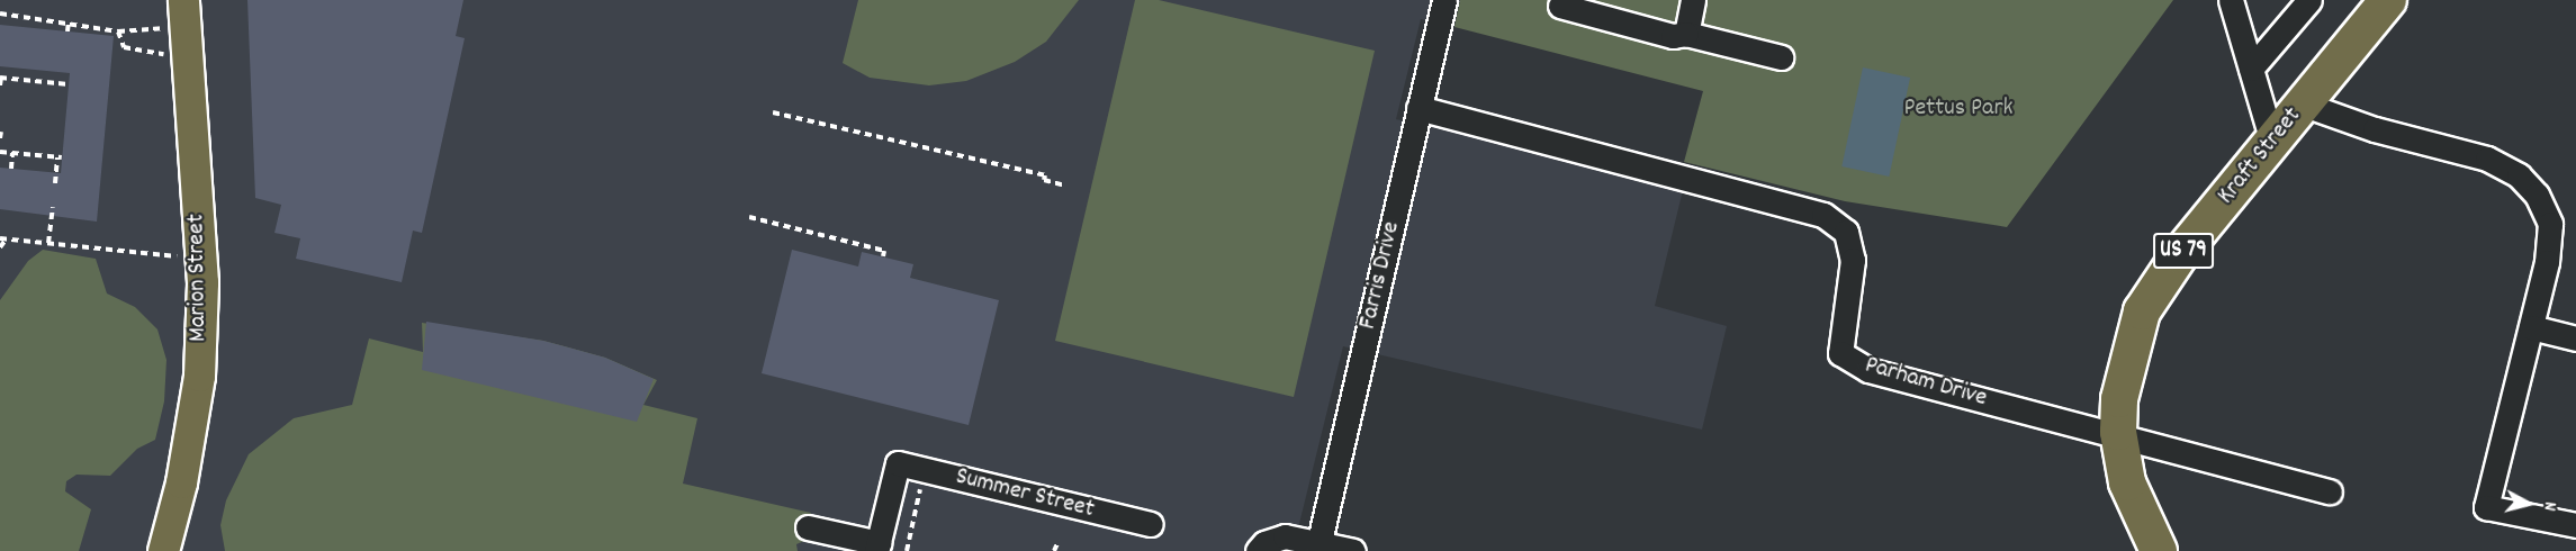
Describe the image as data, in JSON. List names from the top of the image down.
{
  "streets": {
    "highway": ["Kraft Street", "US 79"],
    "main road": ["Marion Street"],
    "street": ["Farris Drive", "Parham Drive", "Summer Street"]
  },
  "crossings": [
    ["Kraft Street", "Parham Drive"],
    ["Farris Drive", "Parham Drive"]
  ],
  "parks": ["Pettus Park"],
  "north": "right"
}
